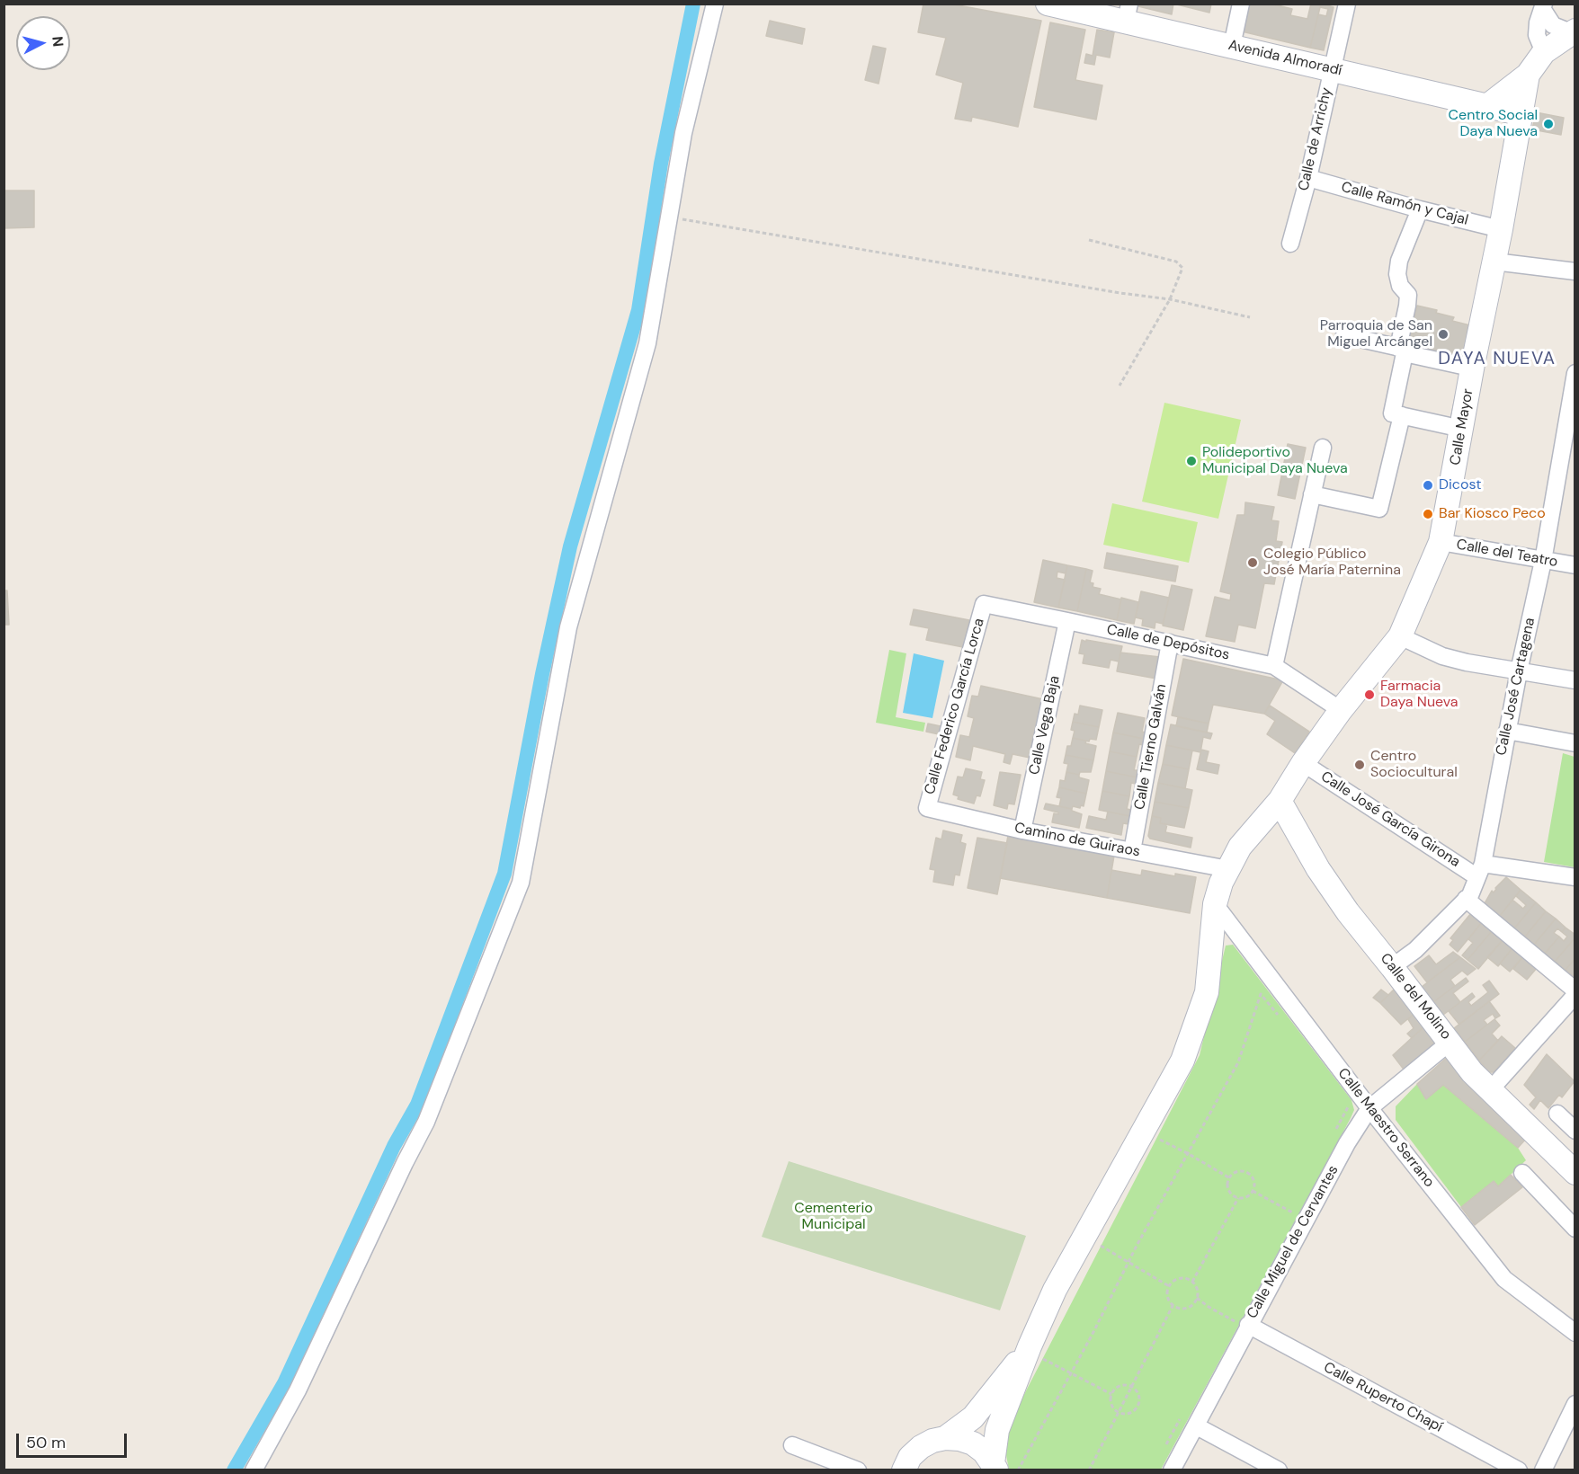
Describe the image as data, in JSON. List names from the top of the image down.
{
  "streets": {
    "street": [
      "Avenida Almoradí",
      "Calle de Arrichy",
      "Calle Ramón y Cajal",
      "Calle Mayor",
      "Calle del Teatro",
      "Calle de Depósitos",
      "Calle José Cartagena",
      "Calle Federico García Lorca",
      "Calle Vega Baja",
      "Calle Tierno Galván",
      "Calle José García Girona",
      "Camino de Guiraos",
      "Calle del Molino",
      "Calle Maestro Serrano",
      "Calle Miguel de Cervantes",
      "Calle Ruperto Chapí"
    ]
  },
  "crossings": [
    ["Avenida Almoradí", "Calle de Arrichy"],
    ["Avenida Almoradí", "Calle Mayor"],
    ["Calle de Arrichy", "Calle Ramón y Cajal"],
    ["Calle Ramón y Cajal", "Calle Mayor"],
    ["Calle Mayor", "Calle del Teatro"],
    ["Calle Mayor", "Calle de Depósitos"],
    ["Calle Mayor", "Calle José García Girona"],
    ["Calle Mayor", "Camino de Guiraos"],
    ["Calle Mayor", "Calle del Molino"],
    ["Calle Mayor", "Calle Maestro Serrano"],
    ["Calle del Teatro", "Calle José Cartagena"],
    ["Calle de Depósitos", "Calle Federico García Lorca"],
    ["Calle de Depósitos", "Calle Vega Baja"],
    ["Calle de Depósitos", "Calle Tierno Galván"],
    ["Calle José Cartagena", "Calle José García Girona"],
    ["Calle José Cartagena", "Calle del Molino"],
    ["Calle Federico García Lorca", "Camino de Guiraos"],
    ["Calle Vega Baja", "Camino de Guiraos"],
    ["Calle Tierno Galván", "Camino de Guiraos"],
    ["Calle del Molino", "Calle Miguel de Cervantes"],
    ["Calle Maestro Serrano", "Calle Miguel de Cervantes"],
    ["Calle Miguel de Cervantes", "Calle Ruperto Chapí"]
  ],
  "districts": ["DAYA NUEVA"],
  "parks": ["Cementerio Municipal"],
  "places": [
    "Centro Social Daya Nueva",
    "Parroquia de San Miguel Arcángel",
    "Polideportivo Municipal Daya Nueva",
    "Dicost",
    "Bar Kiosco Peco",
    "Colegio Público José María Paternina",
    "Farmacia Daya Nueva",
    "Centro Sociocultural"
  ],
  "scale_bar": "50 m",
  "north": "right"
}
